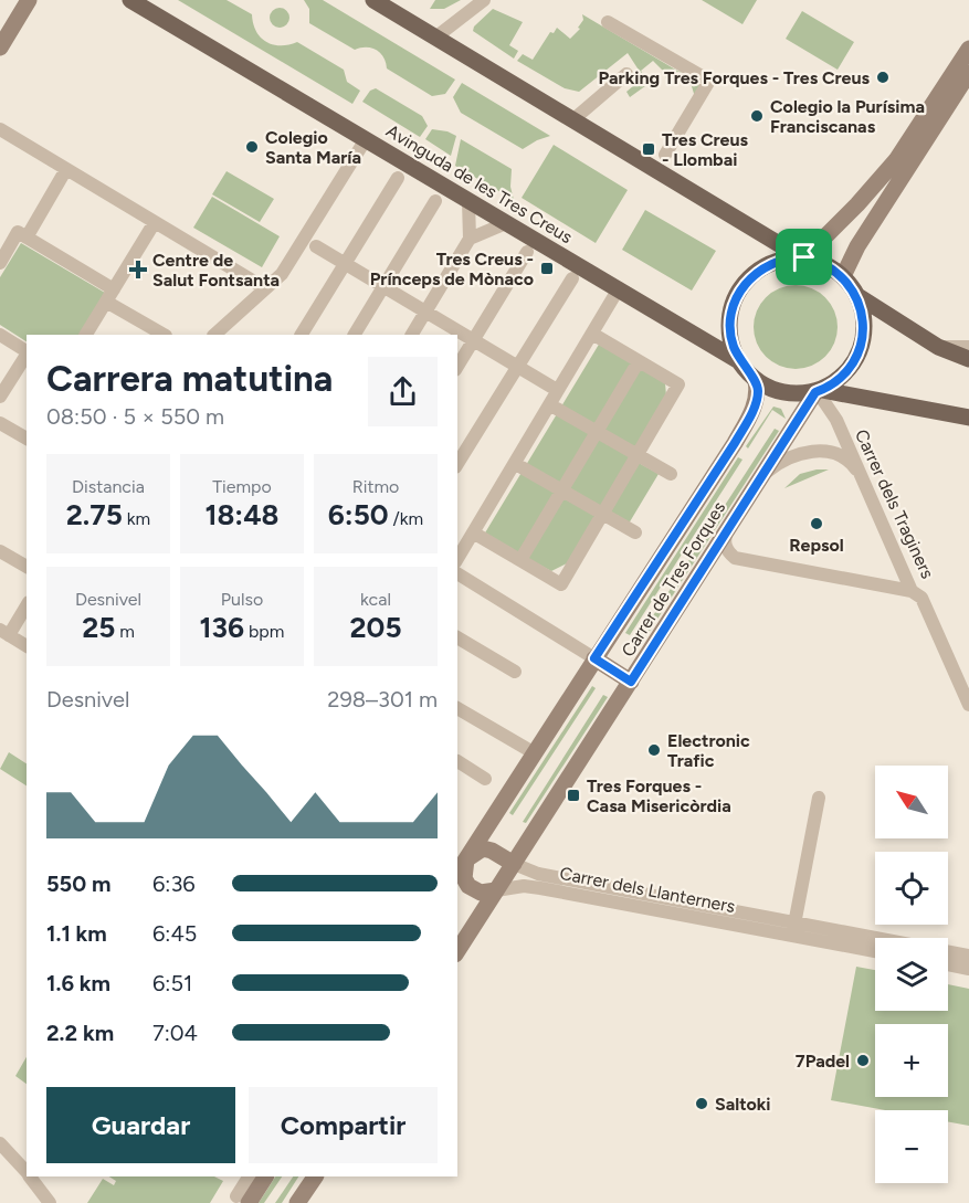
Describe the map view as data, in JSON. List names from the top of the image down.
{
  "streets": {
    "main road": ["Avinguda de les Tres Creus", "Carrer de Tres Forques"],
    "street": ["Carrer dels Traginers", "Carrer dels Llanterners"]
  },
  "crossings": [
    ["Avinguda de les Tres Creus", "Carrer dels Traginers"],
    ["Avinguda de les Tres Creus", "Carrer de Tres Forques"],
    ["Carrer dels Traginers", "Carrer de Tres Forques"],
    ["Carrer de Tres Forques", "Carrer dels Llanterners"]
  ],
  "places": {
    "other": [
      "Parking Tres Forques - Tres Creus",
      "Colegio la Purísima Franciscanas",
      "Colegio Santa María",
      "Repsol",
      "Electronic Trafic",
      "7Padel",
      "Saltoki"
    ],
    "transit": ["Tres Creus - Llombai", "Tres Creus - Prínceps de Mònaco", "Tres Forques - Casa Misericòrdia"],
    "health": ["Centre de Salut Fontsanta"]
  },
  "north": "top left",
  "page": {
    "heading": ["Carrera matutina", "08:50 · 5 × 550 m"],
    "stats": [
      ["Distancia", "2.75 km"],
      ["Tiempo", "18:48"],
      ["Ritmo", "6:50 /km"],
      ["Desnivel", "25 m"],
      ["Pulso", "136 bpm"],
      ["kcal", "205"]
    ],
    "chart": ["Desnivel", "298–301 m"],
    "map_buttons": ["+", "−"],
    "list": [
      {
        "name": "550 m",
        "note": "6:36"
      },
      {
        "name": "1.1 km",
        "note": "6:45"
      },
      {
        "name": "1.6 km",
        "note": "6:51"
      },
      {
        "name": "2.2 km",
        "note": "7:04"
      }
    ],
    "buttons": ["Guardar", "Compartir"]
  }
}
